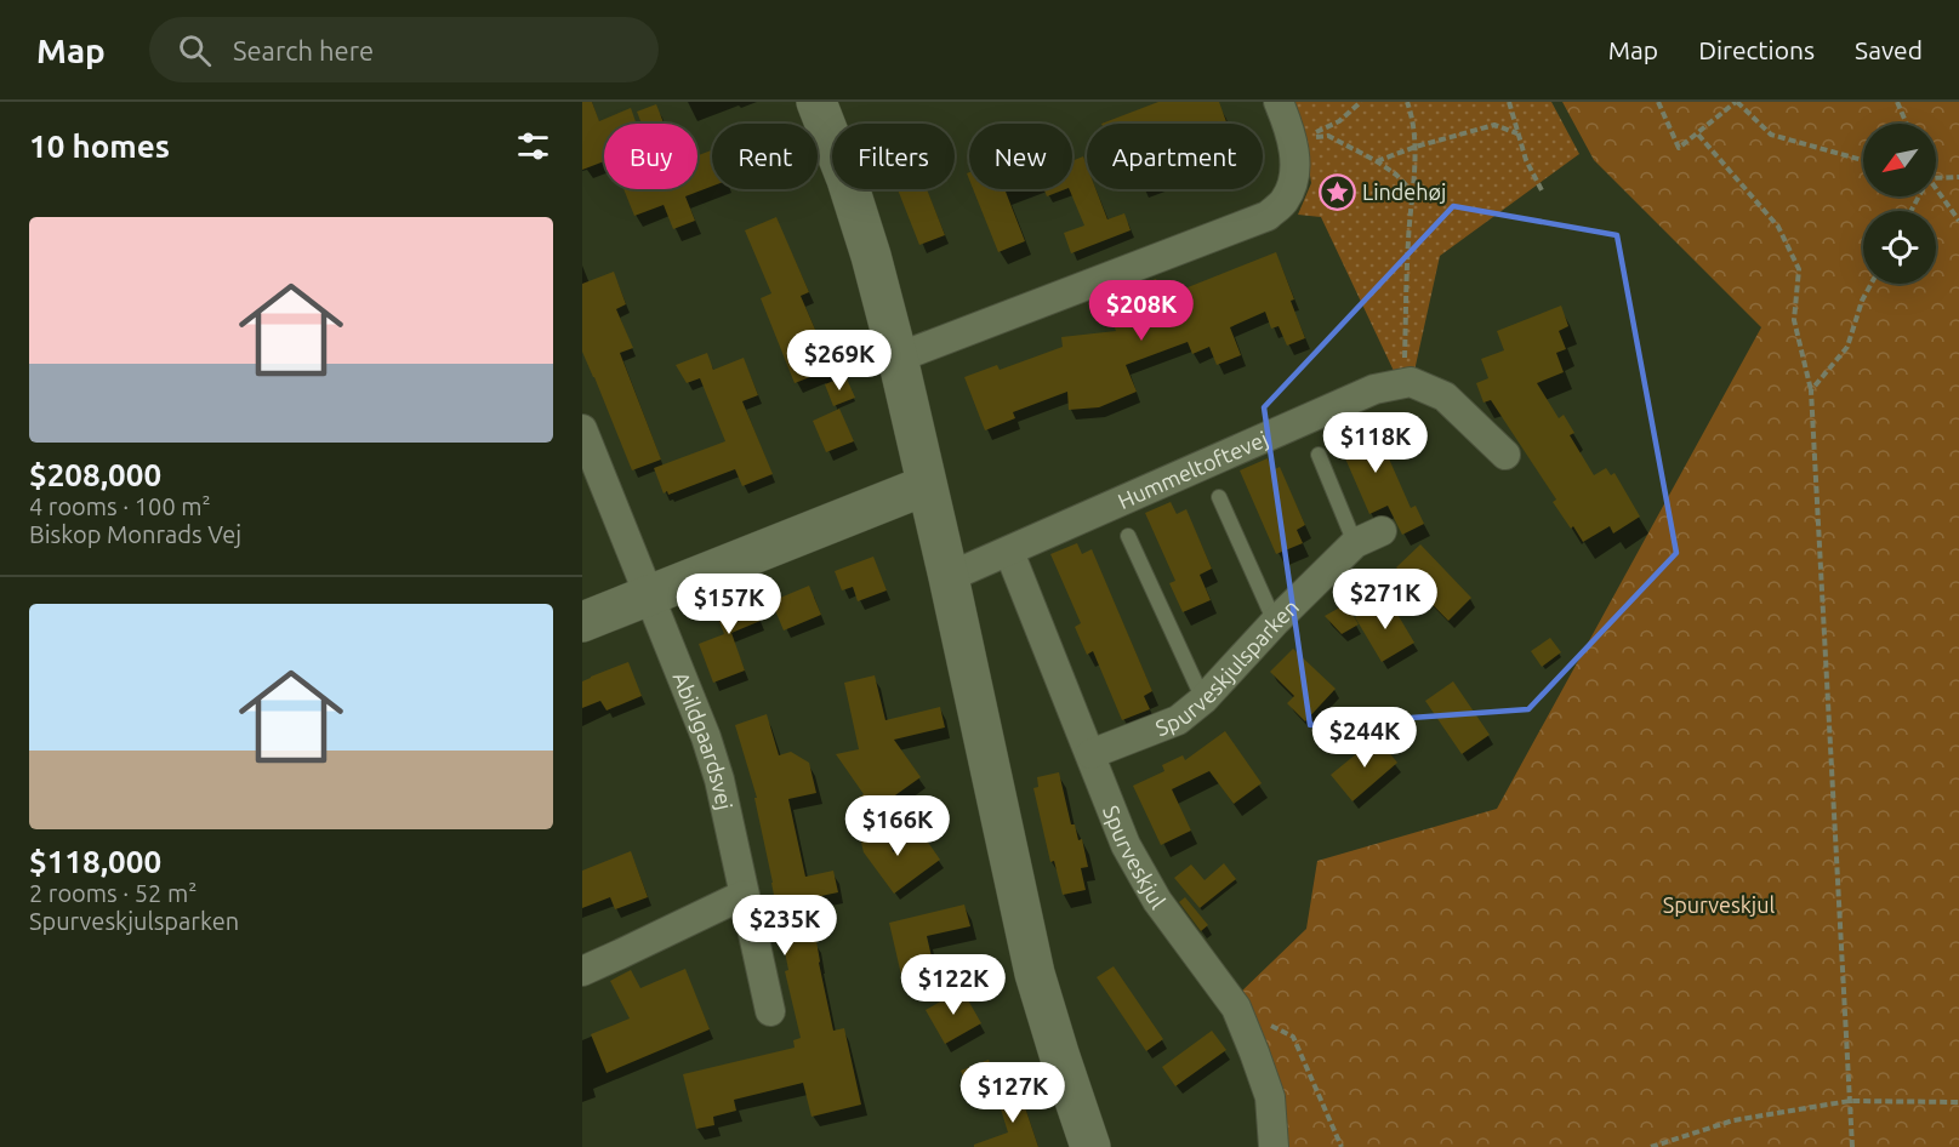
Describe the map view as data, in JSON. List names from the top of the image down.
{
  "streets": {
    "street": [
      "Hummeltoftevej",
      "Spurveskjulsparken",
      "Abildgaardsvej",
      "Spurveskjul"
    ]
  },
  "crossings": [
    ["Hummeltoftevej", "Spurveskjul"],
    ["Spurveskjulsparken", "Spurveskjul"]
  ],
  "parks": ["Spurveskjul"],
  "places": {
    "place": ["Lindehøj"]
  },
  "north": "bottom left",
  "page": {
    "header": "Map",
    "search": "Search here",
    "nav": ["Map", "Directions", "Saved"],
    "heading": "10 homes",
    "chip": [
      "Buy",
      "Rent",
      "Filters",
      "New",
      "Apartment"
    ],
    "list": [
      {
        "name": "$208,000",
        "note": "4 rooms · 100 m² · Biskop Monrads Vej"
      },
      {
        "name": "$118,000",
        "note": "2 rooms · 52 m² · Spurveskjulsparken"
      }
    ],
    "price": [
      "$208K",
      "$269K",
      "$118K",
      "$271K",
      "$157K",
      "$244K",
      "$166K",
      "$235K",
      "$122K",
      "$127K"
    ]
  }
}
